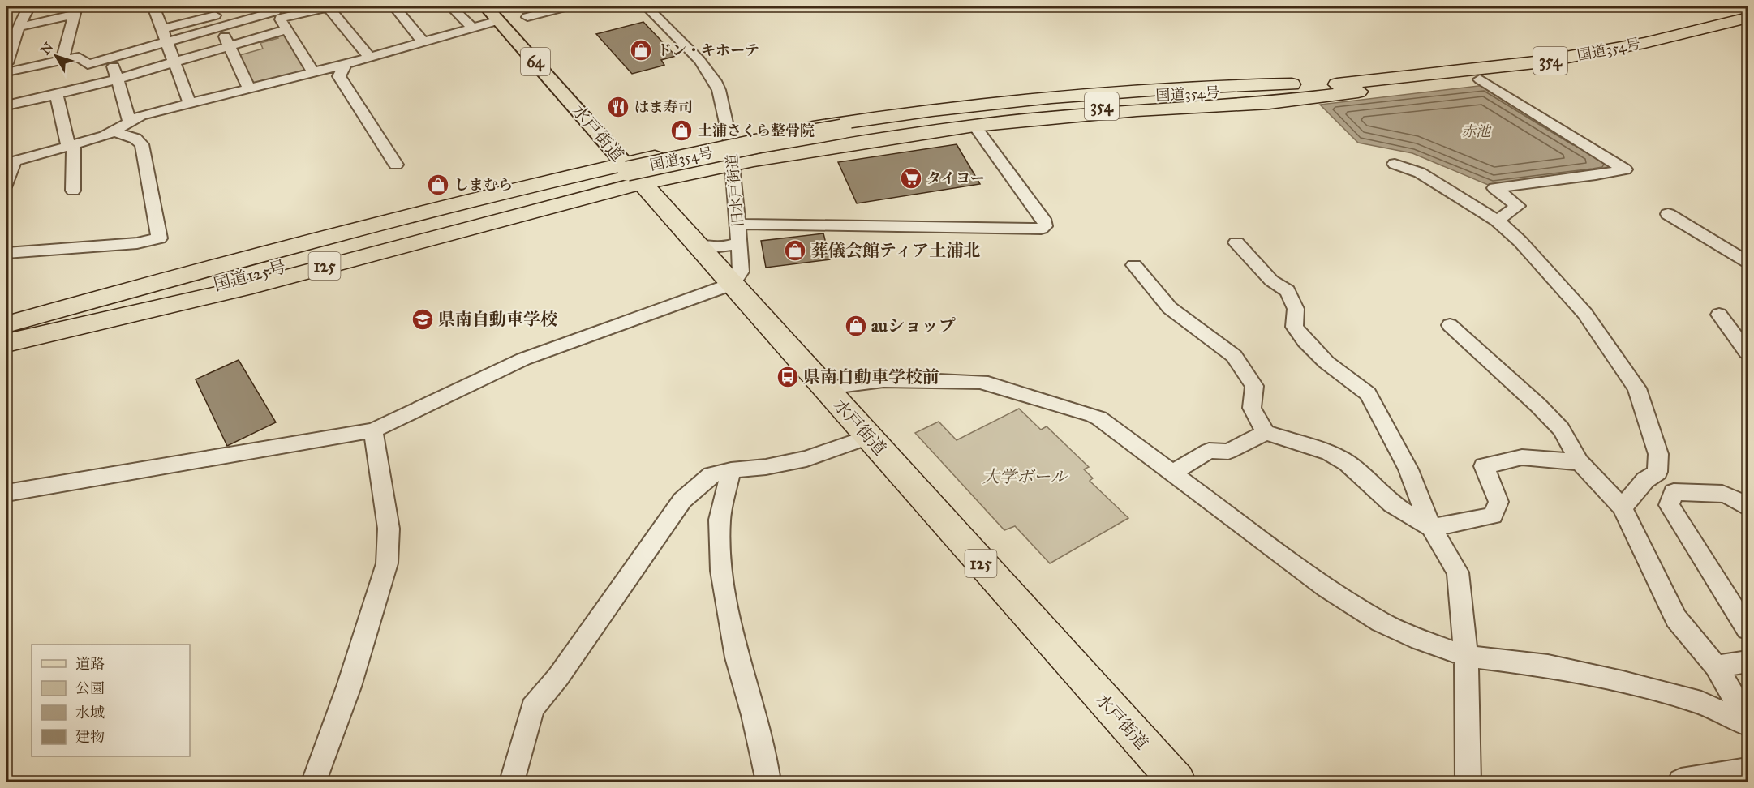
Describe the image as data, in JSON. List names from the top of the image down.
{
  "streets": {
    "highway": [
      "国道354号",
      "354",
      "水戸街道",
      "125",
      "国道125号"
    ],
    "main road": ["64"],
    "street": ["旧水戸街道"]
  },
  "crossings": [
    ["国道354号", "水戸街道"],
    ["国道354号", "125"],
    ["国道354号", "国道125号"],
    ["水戸街道", "旧水戸街道"],
    ["水戸街道", "125"],
    ["水戸街道", "国道125号"],
    ["125", "国道125号"]
  ],
  "water": ["赤池"],
  "parks": ["大学ボール"],
  "places": {
    "shop": [
      "ドン・キホーテ",
      "土浦さくら整骨院",
      "しまむら",
      "葬儀会館ティア土浦北",
      "auショップ"
    ],
    "restaurant": ["はま寿司"],
    "supermarket": ["タイヨー"],
    "school or university": ["県南自動車学校"],
    "bus stop": ["県南自動車学校前"]
  },
  "legend": [
    "道路",
    "公園",
    "水域",
    "建物"
  ],
  "north": "top left"
}
